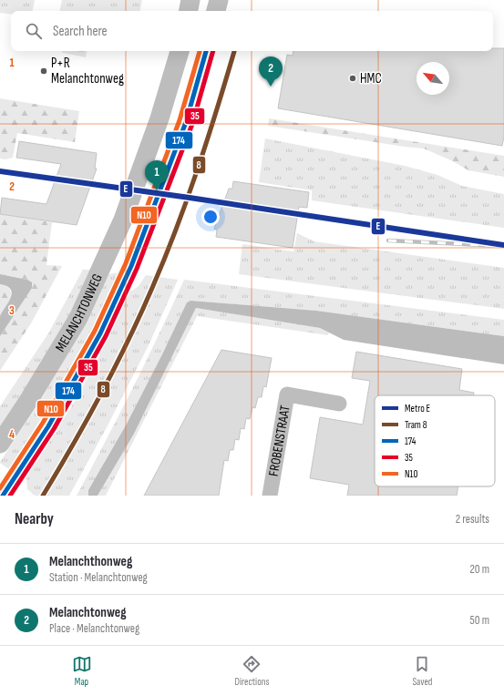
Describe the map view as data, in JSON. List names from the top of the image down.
{
  "streets": {
    "street": ["MELANCHTONWEG", "FROBENSTRAAT"]
  },
  "places": ["P+R Melanchtonweg", "HMC"],
  "lines": [
    "tram line 8",
    "transit line 174",
    "transit line 35",
    "transit line N10",
    "metro line E"
  ],
  "legend": [
    "Metro E",
    "Tram 8",
    "174",
    "35",
    "N10"
  ],
  "north": "top left",
  "page": {
    "search": "Search here",
    "pins": ["2", "1"],
    "heading": ["Nearby", "2 results"],
    "list": [
      {
        "mark": "1",
        "name": "Melanchthonweg",
        "note": "Station · Melanchtonweg",
        "value": "20 m"
      },
      {
        "mark": "2",
        "name": "Melanchtonweg",
        "note": "Place · Melanchtonweg",
        "value": "50 m"
      }
    ],
    "nav": ["Map", "Directions", "Saved"]
  },
  "grid": {
    "rows": [
      "1",
      "2",
      "3",
      "4"
    ]
  }
}
